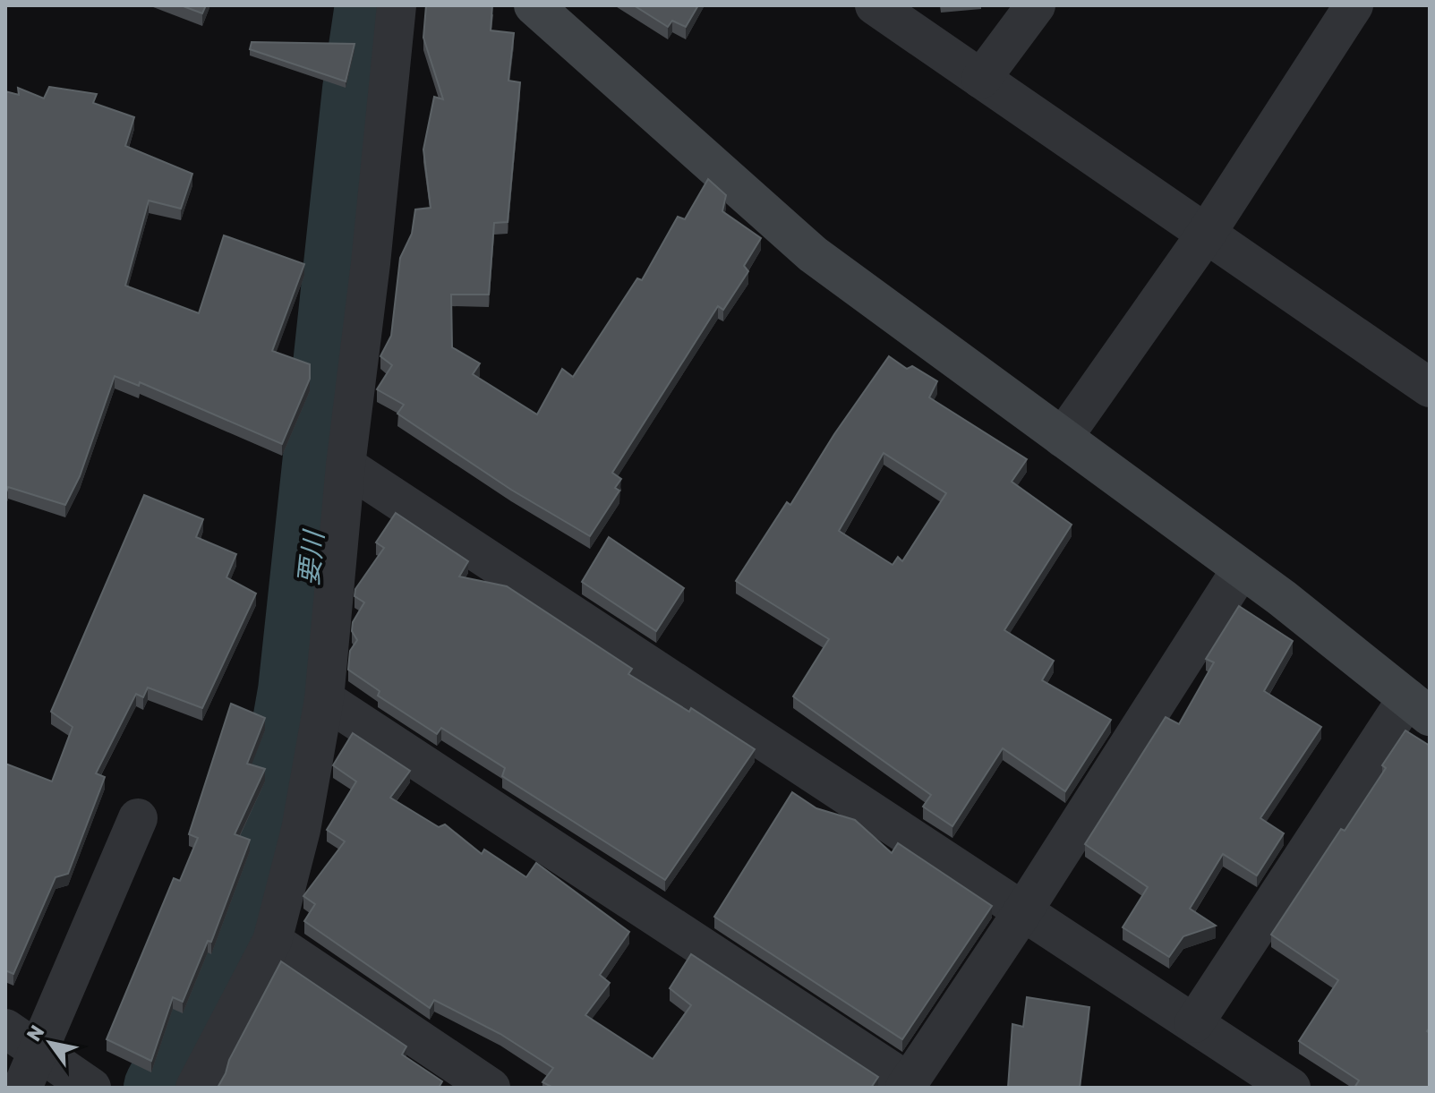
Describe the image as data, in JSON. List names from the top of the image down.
{
  "water": ["要川"],
  "north": "top left"
}
